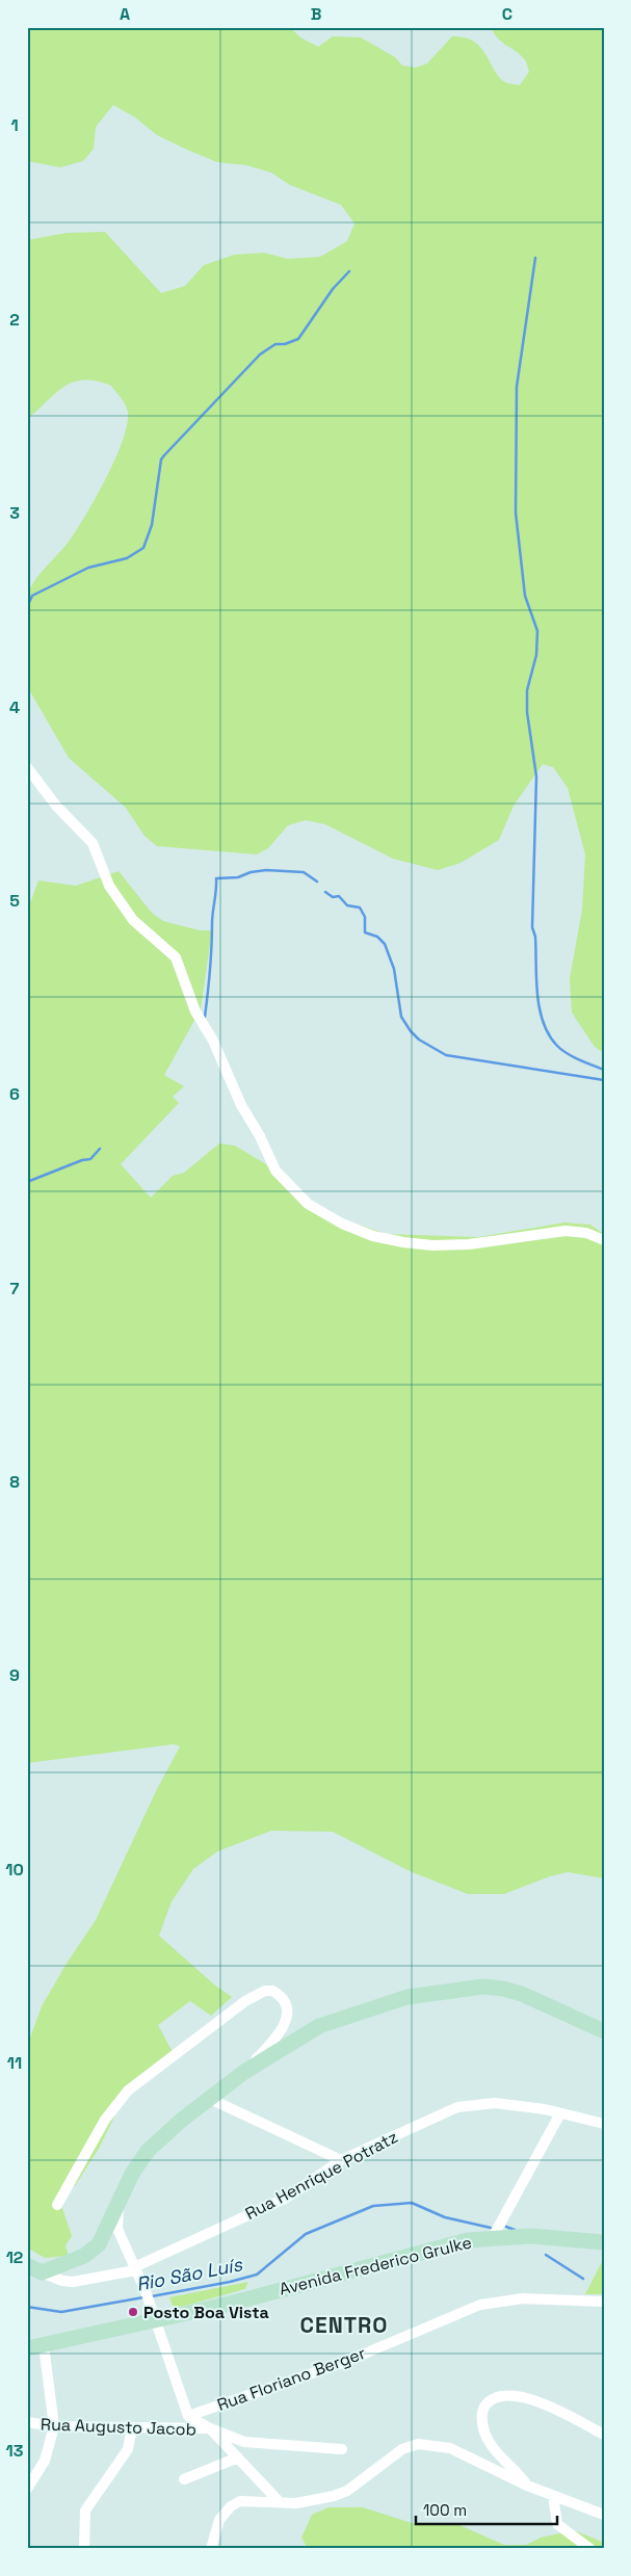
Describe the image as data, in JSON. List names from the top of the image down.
{
  "streets": {
    "main road": ["Avenida Frederico Grulke"],
    "street": ["Rua Henrique Potratz", "Rua Floriano Berger", "Rua Augusto Jacob"]
  },
  "districts": ["CENTRO"],
  "water": ["Rio São Luís"],
  "places": ["Posto Boa Vista"],
  "scale_bar": "100 m",
  "grid": {
    "columns": ["A", "B", "C"],
    "rows": [
      "1",
      "2",
      "3",
      "4",
      "5",
      "6",
      "7",
      "8",
      "9",
      "10",
      "11",
      "12",
      "13"
    ]
  }
}
